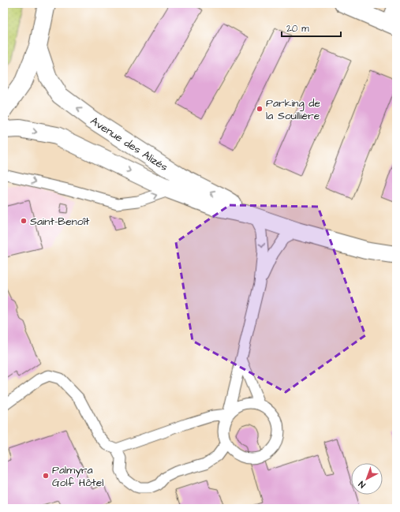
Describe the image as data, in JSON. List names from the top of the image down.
{
  "streets": {
    "street": ["Avenue des Alizés"]
  },
  "places": ["Parking de la Soullière", "Saint-Benoît", "Palmyra Golf Hôtel"],
  "scale_bar": "20 m",
  "north": "bottom left"
}
